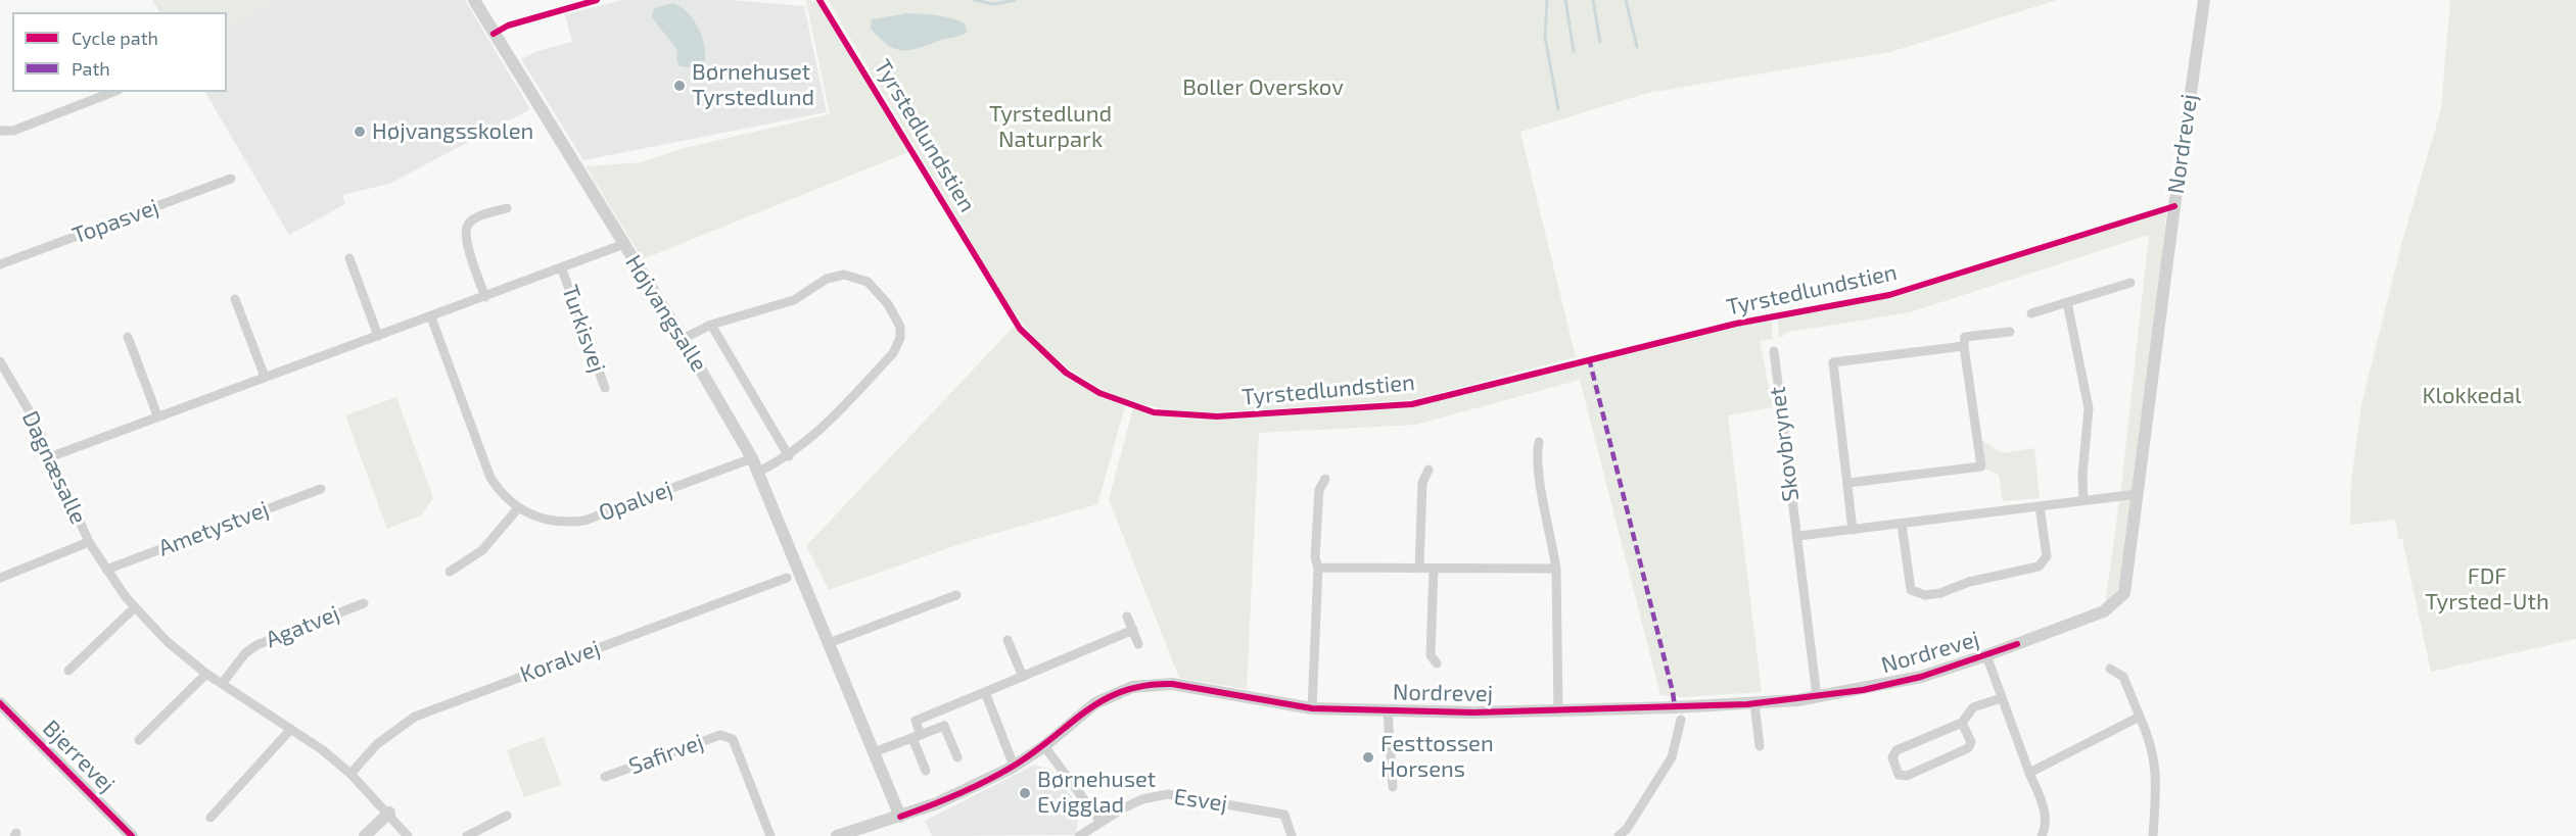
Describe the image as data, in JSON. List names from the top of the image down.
{
  "streets": {
    "street": [
      "Nordrevej",
      "Topasvej",
      "Højvangsalle",
      "Turkisvej",
      "Skovbrynet",
      "Dagnæsalle",
      "Opalvej",
      "Ametystvej",
      "Agatvej",
      "Koralvej",
      "Safirvej",
      "Bjerrevej",
      "Esvej"
    ],
    "cycle path": ["Tyrstedlundstien"]
  },
  "crossings": [
    ["Nordrevej", "Højvangsalle"],
    ["Nordrevej", "Skovbrynet"],
    ["Højvangsalle", "Turkisvej"],
    ["Højvangsalle", "Opalvej"],
    ["Turkisvej", "Dagnæsalle"],
    ["Turkisvej", "Opalvej"],
    ["Dagnæsalle", "Ametystvej"],
    ["Dagnæsalle", "Agatvej"],
    ["Dagnæsalle", "Koralvej"]
  ],
  "parks": [
    "Boller Overskov",
    "Tyrstedlund Naturpark",
    "Klokkedal",
    "FDF Tyrsted-Uth"
  ],
  "places": [
    "Børnehuset Tyrstedlund",
    "Højvangsskolen",
    "Festtossen Horsens",
    "Børnehuset Evigglad"
  ],
  "legend": ["Cycle path", "Path"]
}
